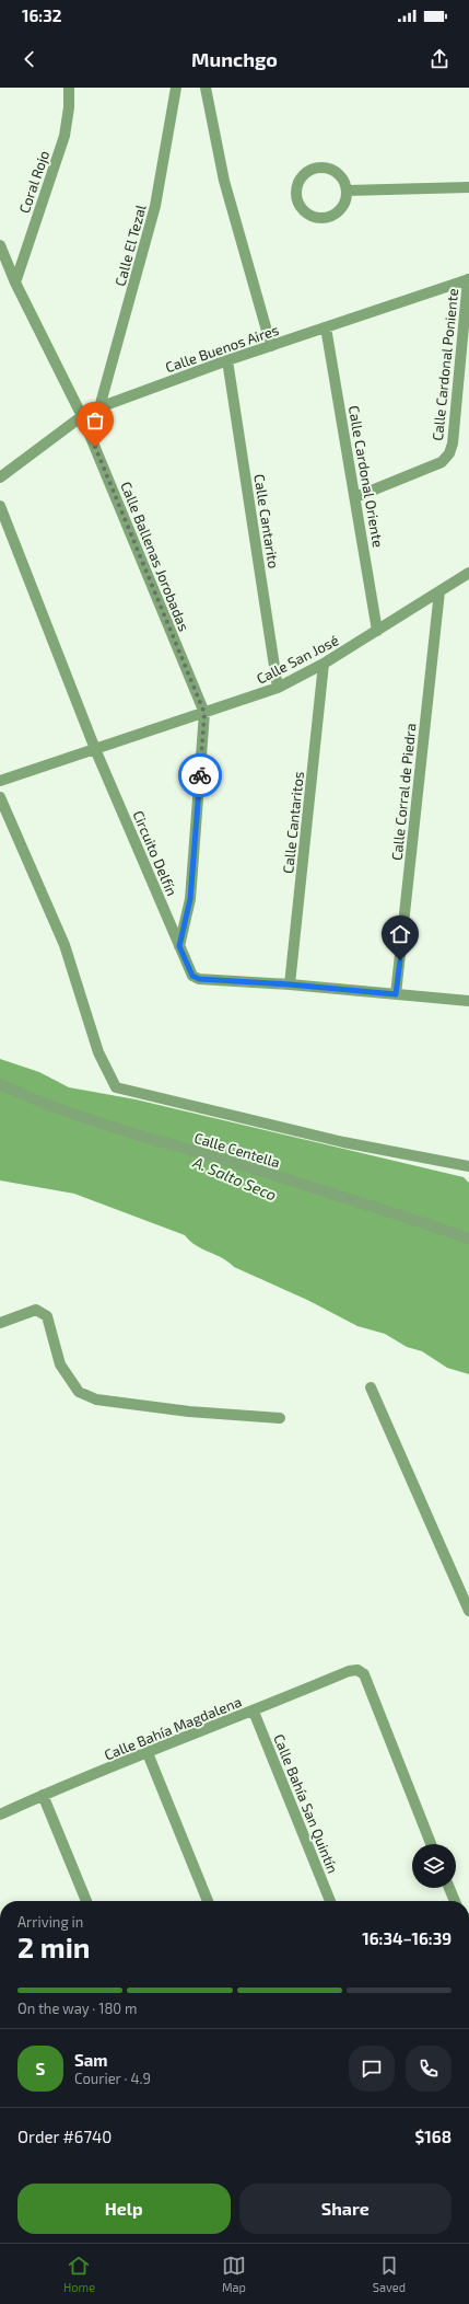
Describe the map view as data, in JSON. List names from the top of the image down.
{
  "streets": {
    "street": [
      "Coral Rojo",
      "Calle El Tezal",
      "Calle Buenos Aires",
      "Calle Cardonal Poniente",
      "Calle Cardonal Oriente",
      "Calle Cantarito",
      "Calle Ballenas Jorobadas",
      "Calle San José",
      "Calle Corral de Piedra",
      "Calle Cantaritos",
      "Circuito Delfín",
      "Calle Centella",
      "Calle Bahía Magdalena",
      "Calle Bahía San Quintín"
    ]
  },
  "crossings": [
    ["Coral Rojo", "Calle Ballenas Jorobadas"],
    ["Calle El Tezal", "Calle Buenos Aires"],
    ["Calle Buenos Aires", "Calle Cardonal Poniente"],
    ["Calle Buenos Aires", "Calle Cardonal Oriente"],
    ["Calle Buenos Aires", "Calle Cantarito"],
    ["Calle Buenos Aires", "Calle Ballenas Jorobadas"],
    ["Calle Cardonal Poniente", "Calle Cardonal Oriente"],
    ["Calle Cardonal Oriente", "Calle San José"],
    ["Calle Cantarito", "Calle San José"],
    ["Calle Ballenas Jorobadas", "Calle San José"],
    ["Calle San José", "Calle Corral de Piedra"],
    ["Calle San José", "Calle Cantaritos"],
    ["Calle San José", "Circuito Delfín"],
    ["Calle Corral de Piedra", "Circuito Delfín"],
    ["Calle Cantaritos", "Circuito Delfín"],
    ["Calle Bahía Magdalena", "Calle Bahía San Quintín"]
  ],
  "water": ["A. Salto Seco"],
  "page": {
    "status": "16:32",
    "header": "Munchgo",
    "heading": ["2 min", "Arriving in", "16:34–16:39"],
    "panel": [
      "Sam",
      "Courier · 4.9",
      "Order #6740",
      "$168"
    ],
    "bar": "On the way · 180 m",
    "round": "S",
    "buttons": ["Help", "Share"],
    "tabs": ["Home", "Map", "Saved"]
  }
}
